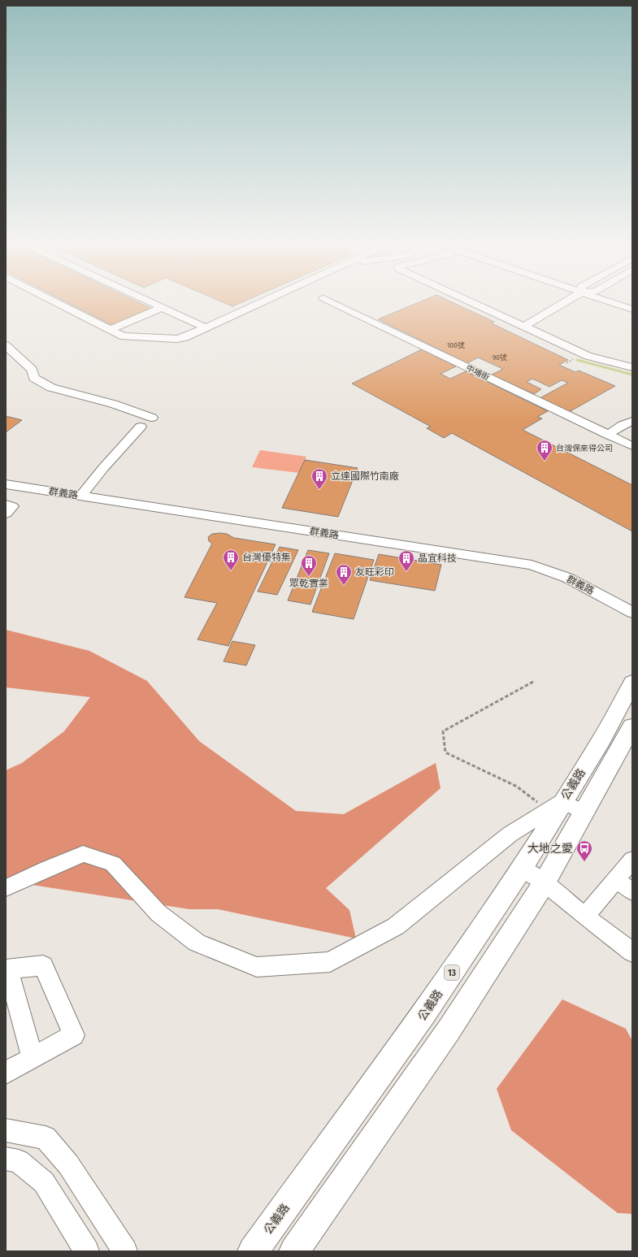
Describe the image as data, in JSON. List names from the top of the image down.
{
  "streets": {
    "main road": ["公義路", "13"],
    "street": ["中埔街", "群義路"]
  },
  "places": {
    "building": [
      "台灣保來得公司",
      "立達國際竹南廠",
      "台灣優特集",
      "晶宜科技",
      "眾乾實業",
      "友旺彩印"
    ],
    "bus stop": ["大地之愛"]
  },
  "house_numbers": ["100號", "90號"]
}
